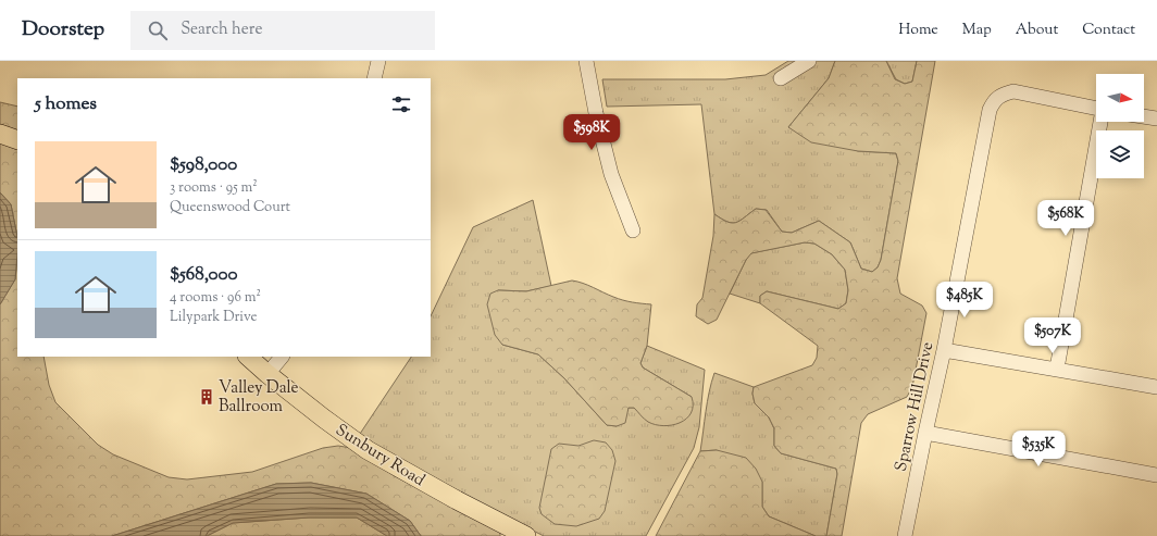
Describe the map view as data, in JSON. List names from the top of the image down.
{
  "streets": {
    "main road": ["Sunbury Road"],
    "street": ["Sparrow Hill Drive"]
  },
  "places": {
    "building": ["Valley Dale Ballroom"]
  },
  "north": "right",
  "page": {
    "header": "Doorstep",
    "search": "Search here",
    "nav": [
      "Home",
      "Map",
      "About",
      "Contact"
    ],
    "heading": "5 homes",
    "price": [
      "$598K",
      "$568K",
      "$485K",
      "$507K",
      "$535K"
    ],
    "list": [
      {
        "name": "$598,000",
        "note": "3 rooms · 95 m² · Queenswood Court"
      },
      {
        "name": "$568,000",
        "note": "4 rooms · 96 m² · Lilypark Drive"
      }
    ]
  }
}
